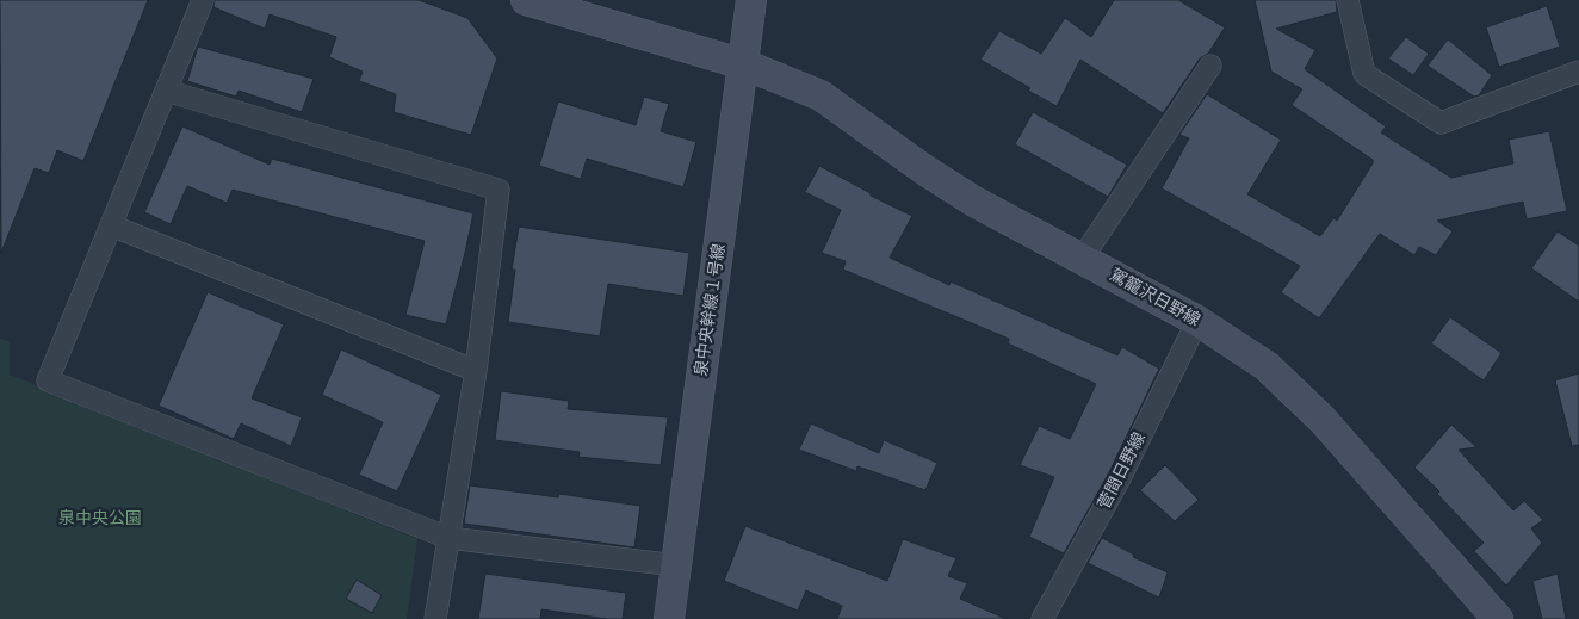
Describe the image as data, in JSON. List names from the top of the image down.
{
  "streets": {
    "street": ["駕籠沢日野線", "泉中央幹線１号線", "菅間日野線"]
  },
  "crossings": [
    ["駕籠沢日野線", "泉中央幹線１号線"],
    ["駕籠沢日野線", "菅間日野線"]
  ],
  "parks": ["泉中央公園"]
}
